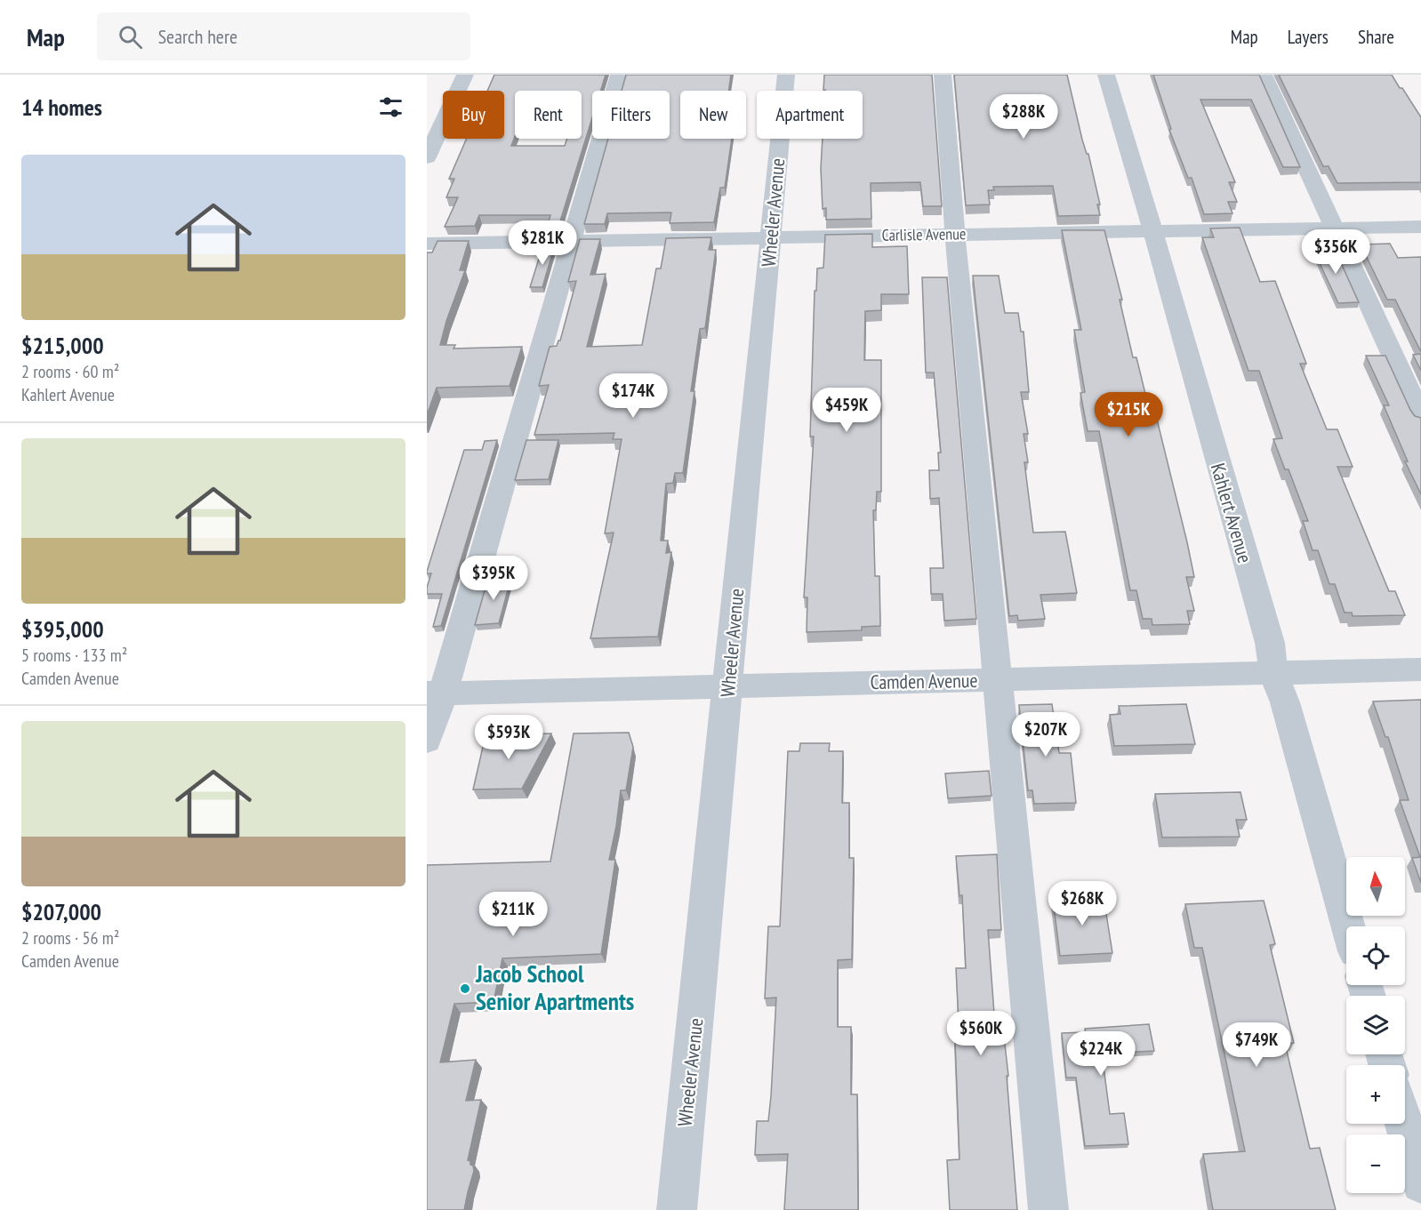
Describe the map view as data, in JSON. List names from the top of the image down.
{
  "streets": {
    "street": [
      "Wheeler Avenue",
      "Carlisle Avenue",
      "Kahlert Avenue",
      "Camden Avenue"
    ]
  },
  "crossings": [
    ["Wheeler Avenue", "Carlisle Avenue"],
    ["Wheeler Avenue", "Camden Avenue"],
    ["Carlisle Avenue", "Kahlert Avenue"],
    ["Kahlert Avenue", "Camden Avenue"]
  ],
  "places": ["Jacob School Senior Apartments"],
  "north": "top",
  "page": {
    "header": "Map",
    "search": "Search here",
    "nav": ["Map", "Layers", "Share"],
    "heading": "14 homes",
    "chip": [
      "Buy",
      "Rent",
      "Filters",
      "New",
      "Apartment"
    ],
    "price": [
      "$288K",
      "$281K",
      "$356K",
      "$174K",
      "$459K",
      "$215K",
      "$395K",
      "$207K",
      "$593K",
      "$268K",
      "$211K",
      "$560K",
      "$749K",
      "$224K"
    ],
    "list": [
      {
        "name": "$215,000",
        "note": "2 rooms · 60 m² · Kahlert Avenue"
      },
      {
        "name": "$395,000",
        "note": "5 rooms · 133 m² · Camden Avenue"
      },
      {
        "name": "$207,000",
        "note": "2 rooms · 56 m² · Camden Avenue"
      }
    ],
    "map_buttons": ["+", "−"]
  }
}
